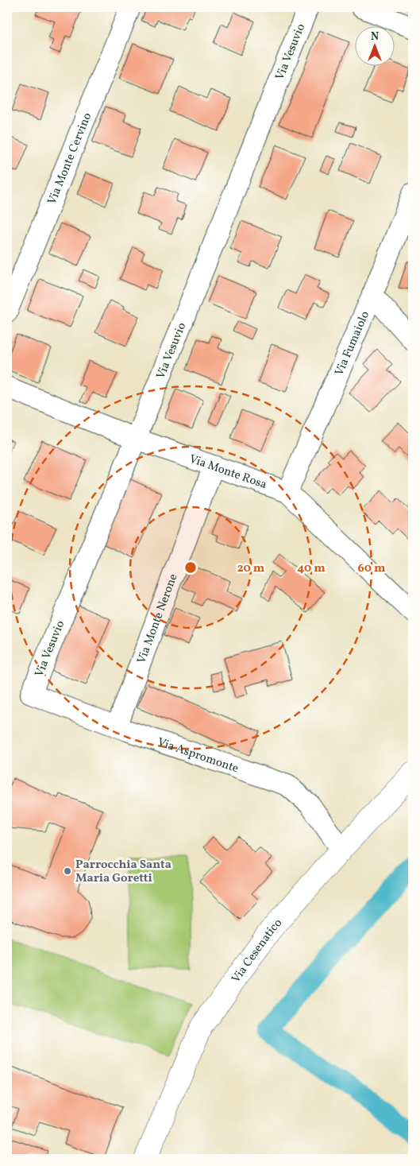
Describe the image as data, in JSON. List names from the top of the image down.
{
  "streets": {
    "main road": ["Via Cesenatico"],
    "street": [
      "Via Vesuvio",
      "Via Monte Cervino",
      "Via Fumaiolo",
      "Via Monte Rosa",
      "Via Monte Nerone",
      "Via Aspromonte"
    ]
  },
  "crossings": [
    ["Via Vesuvio", "Via Monte Rosa"],
    ["Via Vesuvio", "Via Aspromonte"],
    ["Via Fumaiolo", "Via Monte Rosa"],
    ["Via Monte Rosa", "Via Monte Nerone"],
    ["Via Monte Nerone", "Via Aspromonte"],
    ["Via Aspromonte", "Via Cesenatico"]
  ],
  "places": ["Parrocchia Santa Maria Goretti"],
  "north": "top",
  "rings": ["20 m", "40 m", "60 m"]
}
